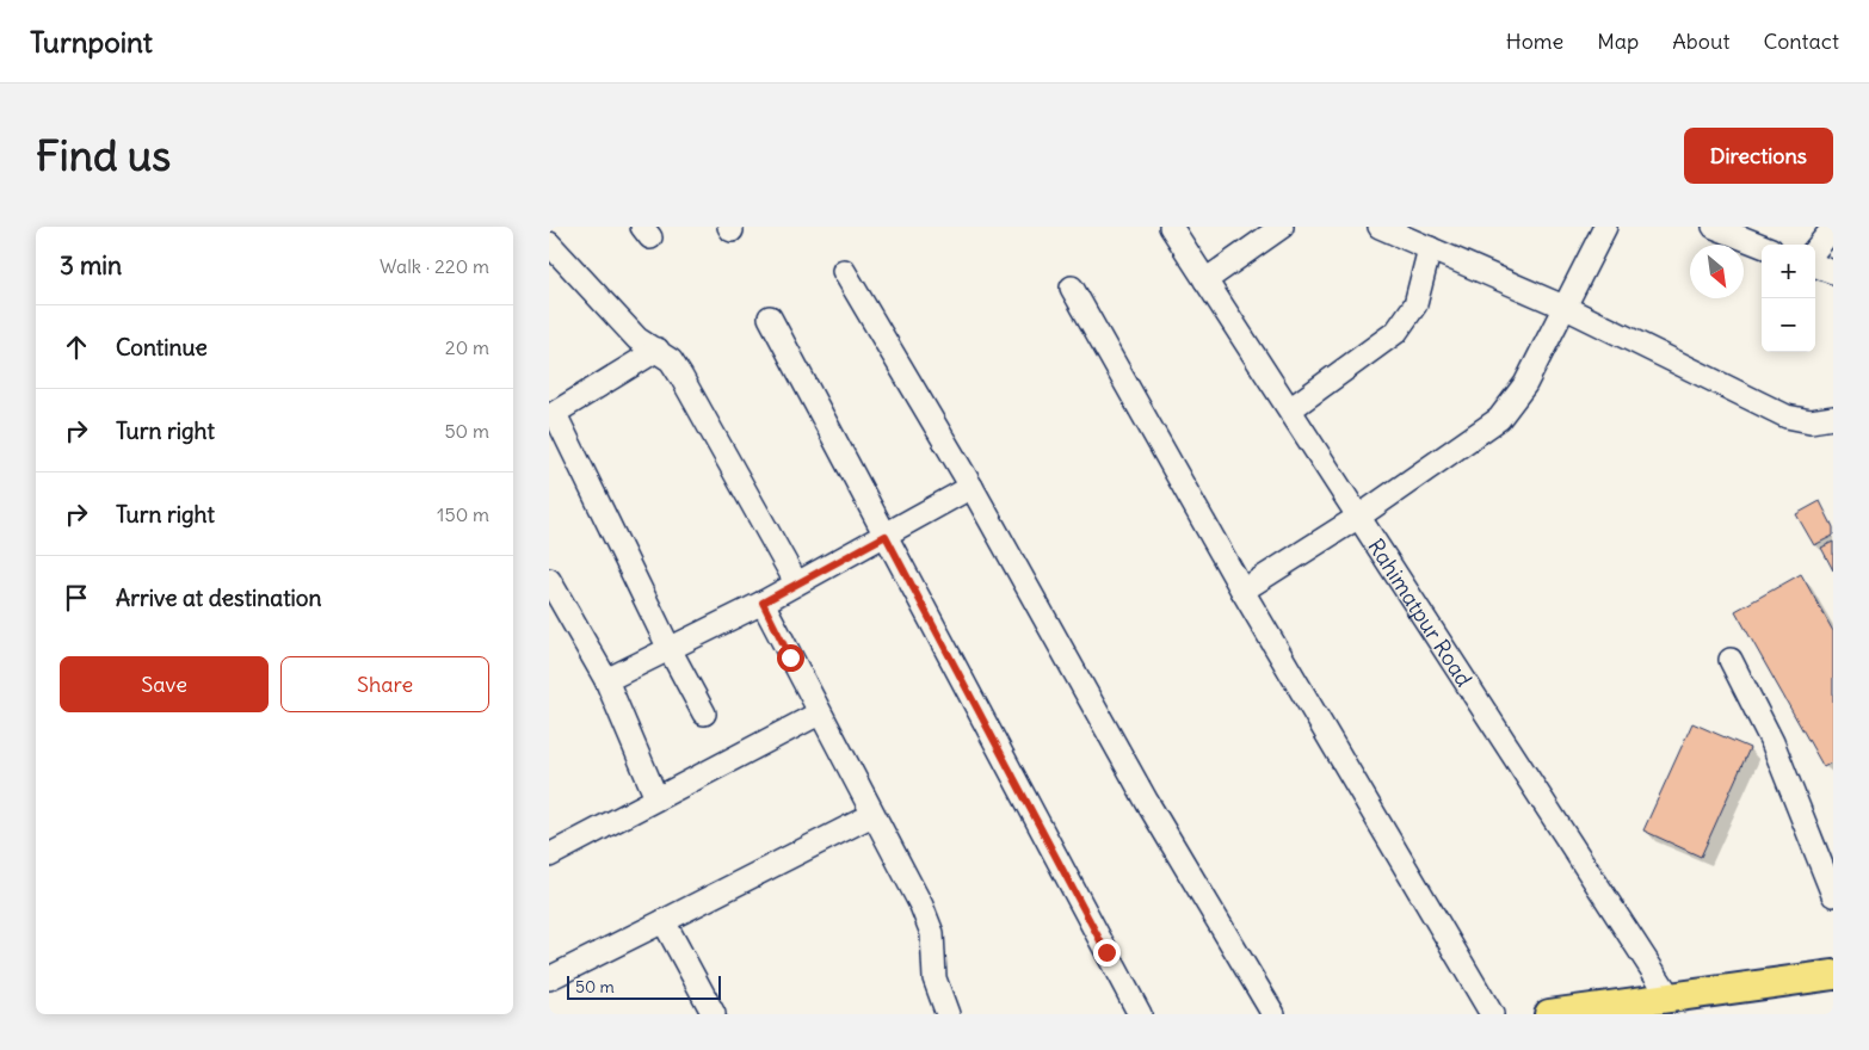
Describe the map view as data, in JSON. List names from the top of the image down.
{
  "streets": {
    "street": ["Rahimatpur Road"]
  },
  "scale_bar": "50 m",
  "north": "bottom right",
  "page": {
    "header": "Turnpoint",
    "nav": [
      "Home",
      "Map",
      "About",
      "Contact"
    ],
    "buttons": [
      "Directions",
      ["Save", "Share"]
    ],
    "title": "Find us",
    "heading": ["3 min", "Walk · 220 m"],
    "map_buttons": ["+", "−"],
    "list": [
      ["Continue", "20 m"],
      ["Turn right", "50 m"],
      ["Turn right", "150 m"],
      "Arrive at destination"
    ],
    "scale": "50 m"
  }
}
